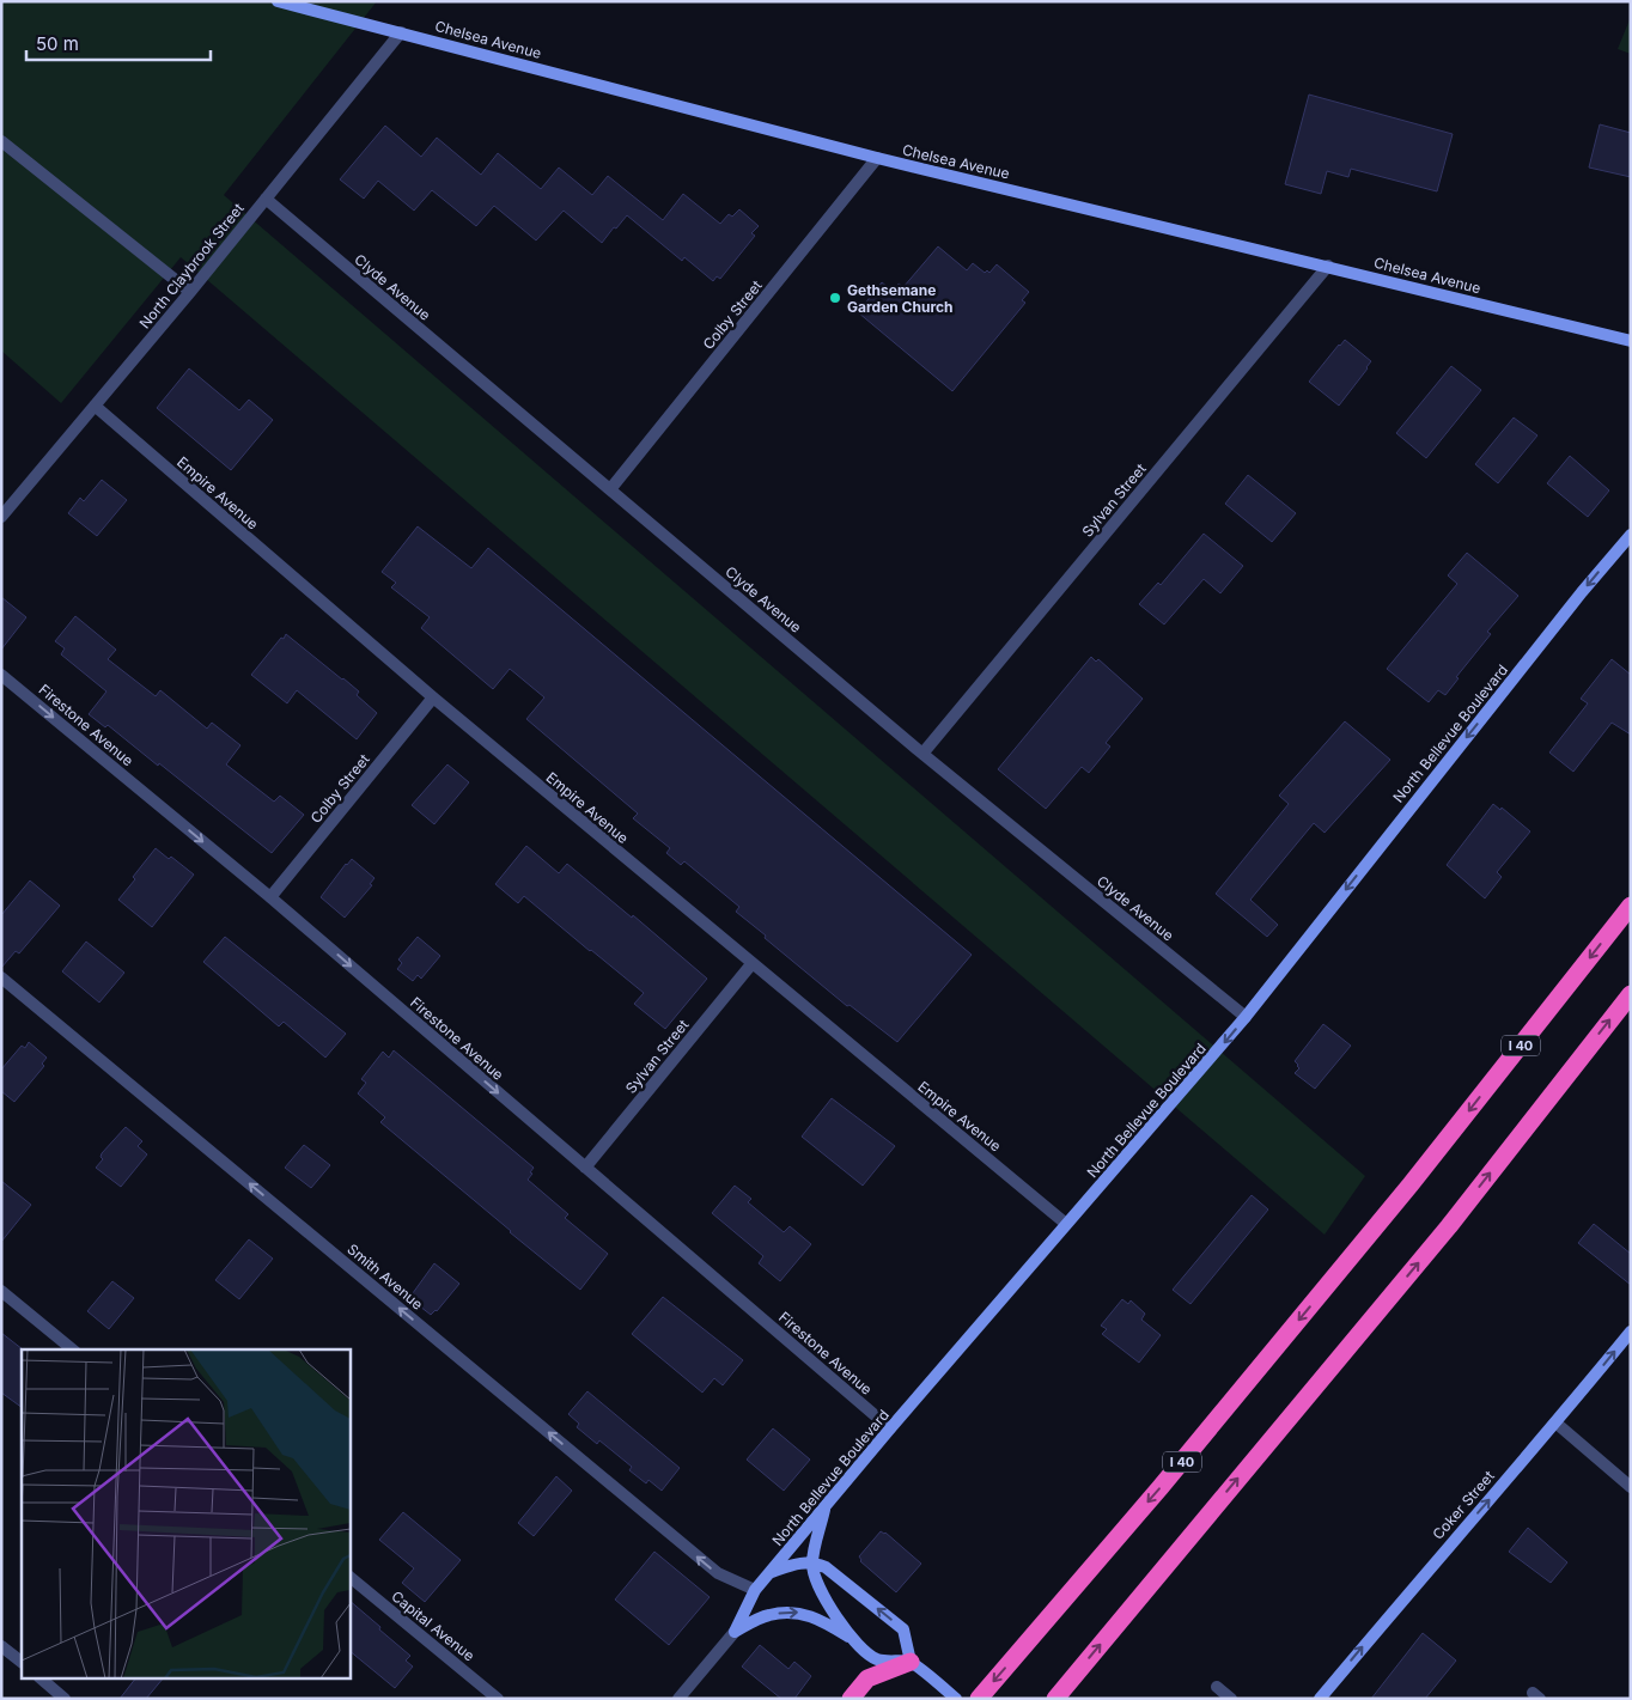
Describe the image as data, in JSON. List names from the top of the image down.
{
  "streets": {
    "highway": ["I 40"],
    "main road": ["Chelsea Avenue", "North Bellevue Boulevard", "Coker Street"],
    "street": [
      "North Claybrook Street",
      "Clyde Avenue",
      "Colby Street",
      "Empire Avenue",
      "Sylvan Street",
      "Firestone Avenue",
      "Smith Avenue",
      "Capital Avenue"
    ]
  },
  "crossings": [
    ["Chelsea Avenue", "North Claybrook Street"],
    ["Chelsea Avenue", "Colby Street"],
    ["Chelsea Avenue", "Sylvan Street"],
    ["North Claybrook Street", "Clyde Avenue"],
    ["North Claybrook Street", "Empire Avenue"],
    ["Clyde Avenue", "Colby Street"],
    ["Clyde Avenue", "Sylvan Street"],
    ["Clyde Avenue", "North Bellevue Boulevard"],
    ["Colby Street", "Empire Avenue"],
    ["Colby Street", "Firestone Avenue"],
    ["Empire Avenue", "Sylvan Street"],
    ["Empire Avenue", "North Bellevue Boulevard"],
    ["Sylvan Street", "Firestone Avenue"],
    ["Firestone Avenue", "North Bellevue Boulevard"],
    ["North Bellevue Boulevard", "Smith Avenue"]
  ],
  "one_way": [
    "Firestone Avenue",
    "North Bellevue Boulevard",
    "Smith Avenue",
    "Coker Street"
  ],
  "places": ["Gethsemane Garden Church"],
  "scale_bar": "50 m"
}
